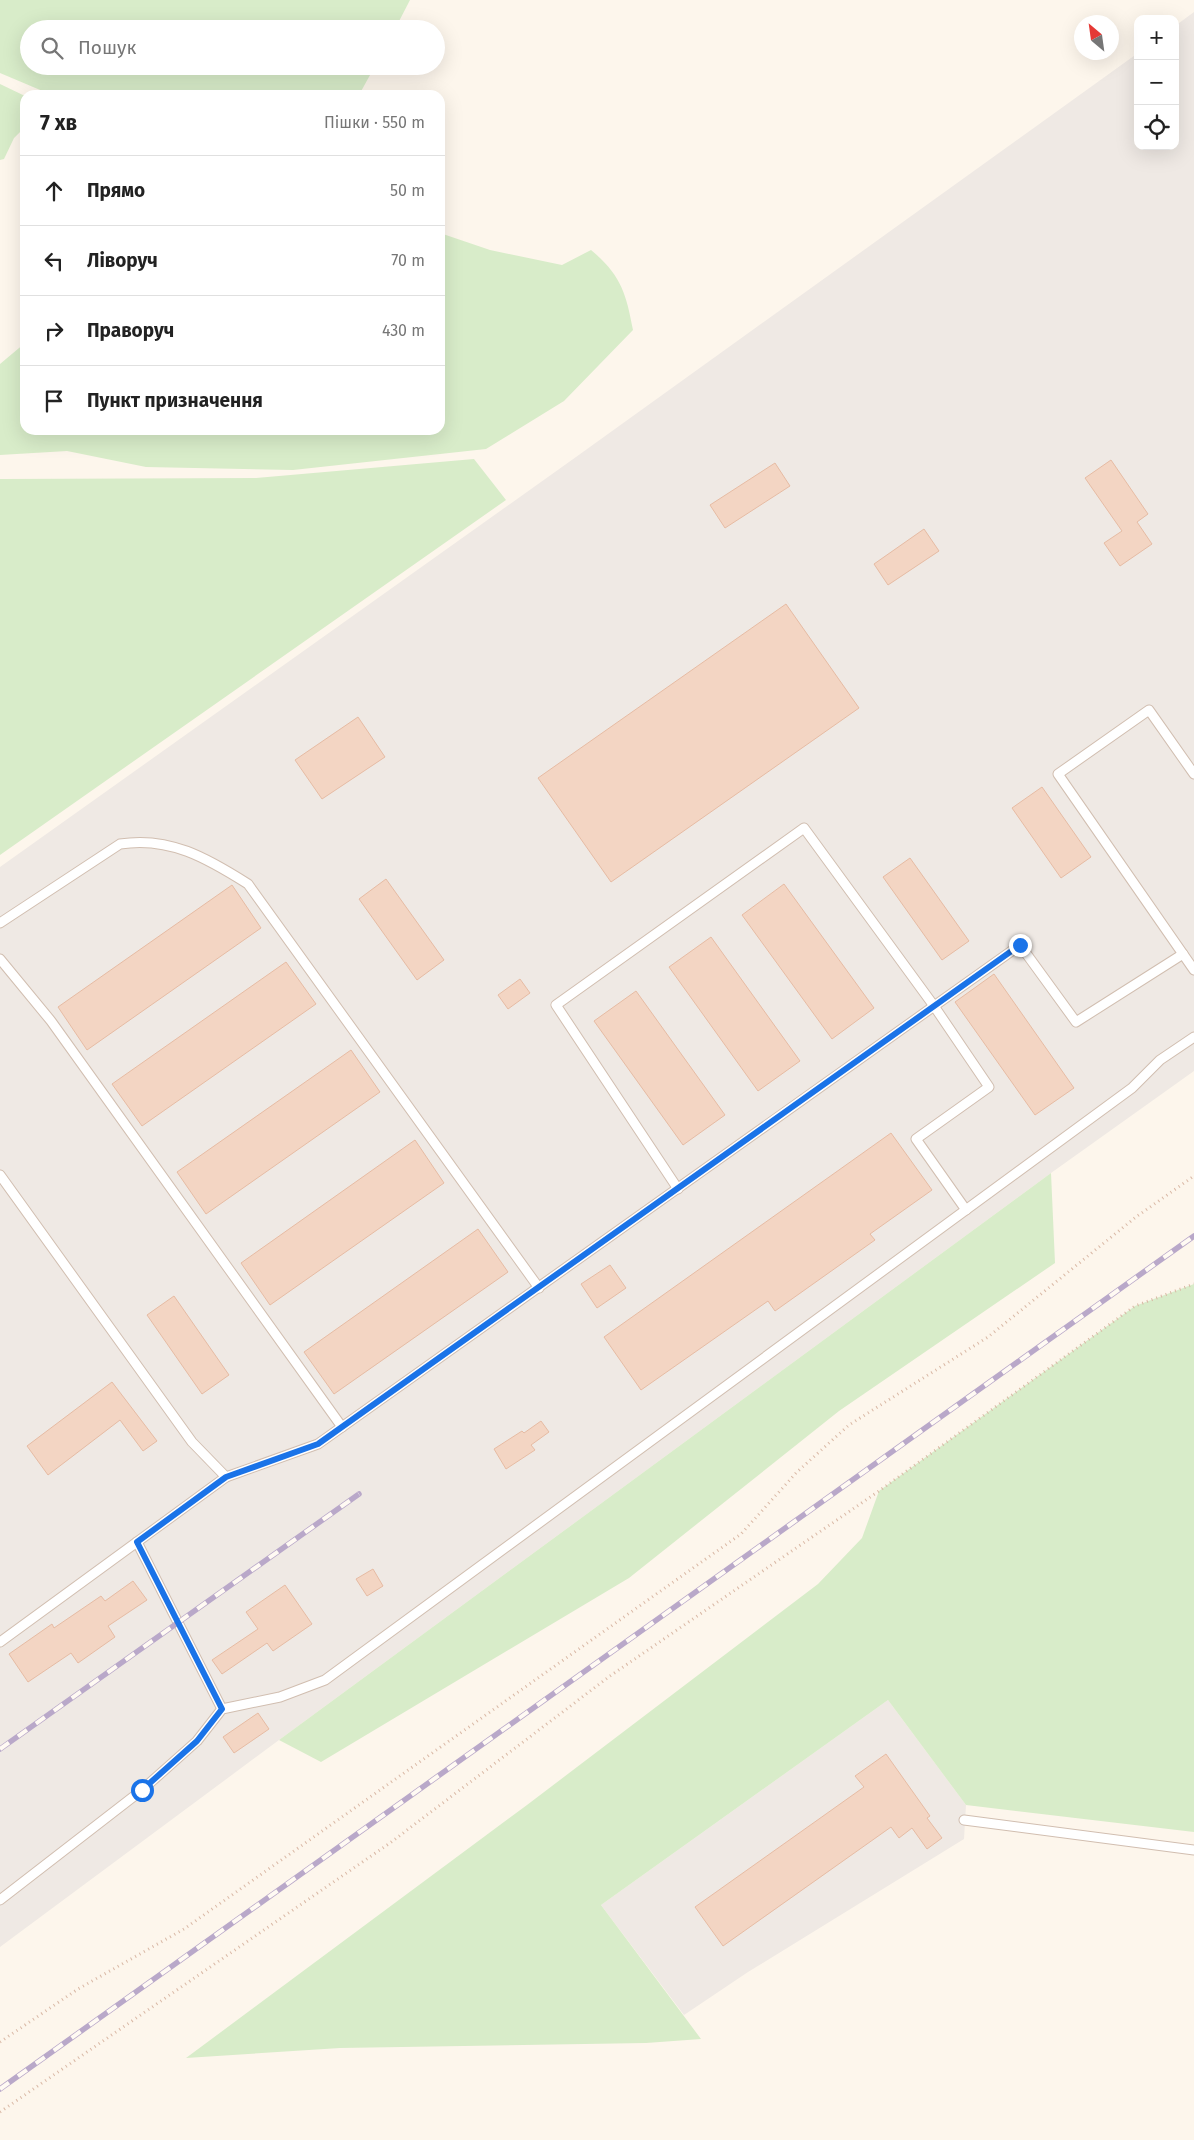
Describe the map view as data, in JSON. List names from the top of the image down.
{
  "north": "top left",
  "page": {
    "map_buttons": ["+", "−"],
    "search": "Пошук",
    "heading": ["7 хв", "Пішки · 550 m"],
    "list": [
      ["Прямо", "50 m"],
      ["Ліворуч", "70 m"],
      ["Праворуч", "430 m"],
      "Пункт призначення"
    ]
  }
}
